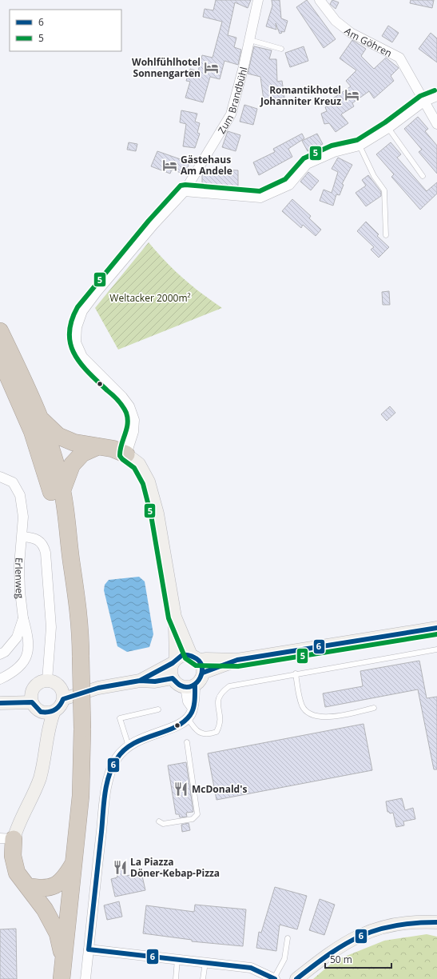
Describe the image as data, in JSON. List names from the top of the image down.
{
  "streets": {
    "street": ["Am Göhren", "Zum Brandbühl", "Erlenweg"]
  },
  "parks": ["Weltacker 2000m²"],
  "places": {
    "hotel": ["Wohlfühlhotel Sonnengarten", "Romantikhotel Johanniter Kreuz", "Gästehaus Am Andele"],
    "restaurant": ["McDonald's", "La Piazza Döner-Kebap-Pizza"]
  },
  "lines": ["transit line 5", "transit line 6"],
  "legend": ["6", "5"],
  "scale_bar": "50 m"
}
